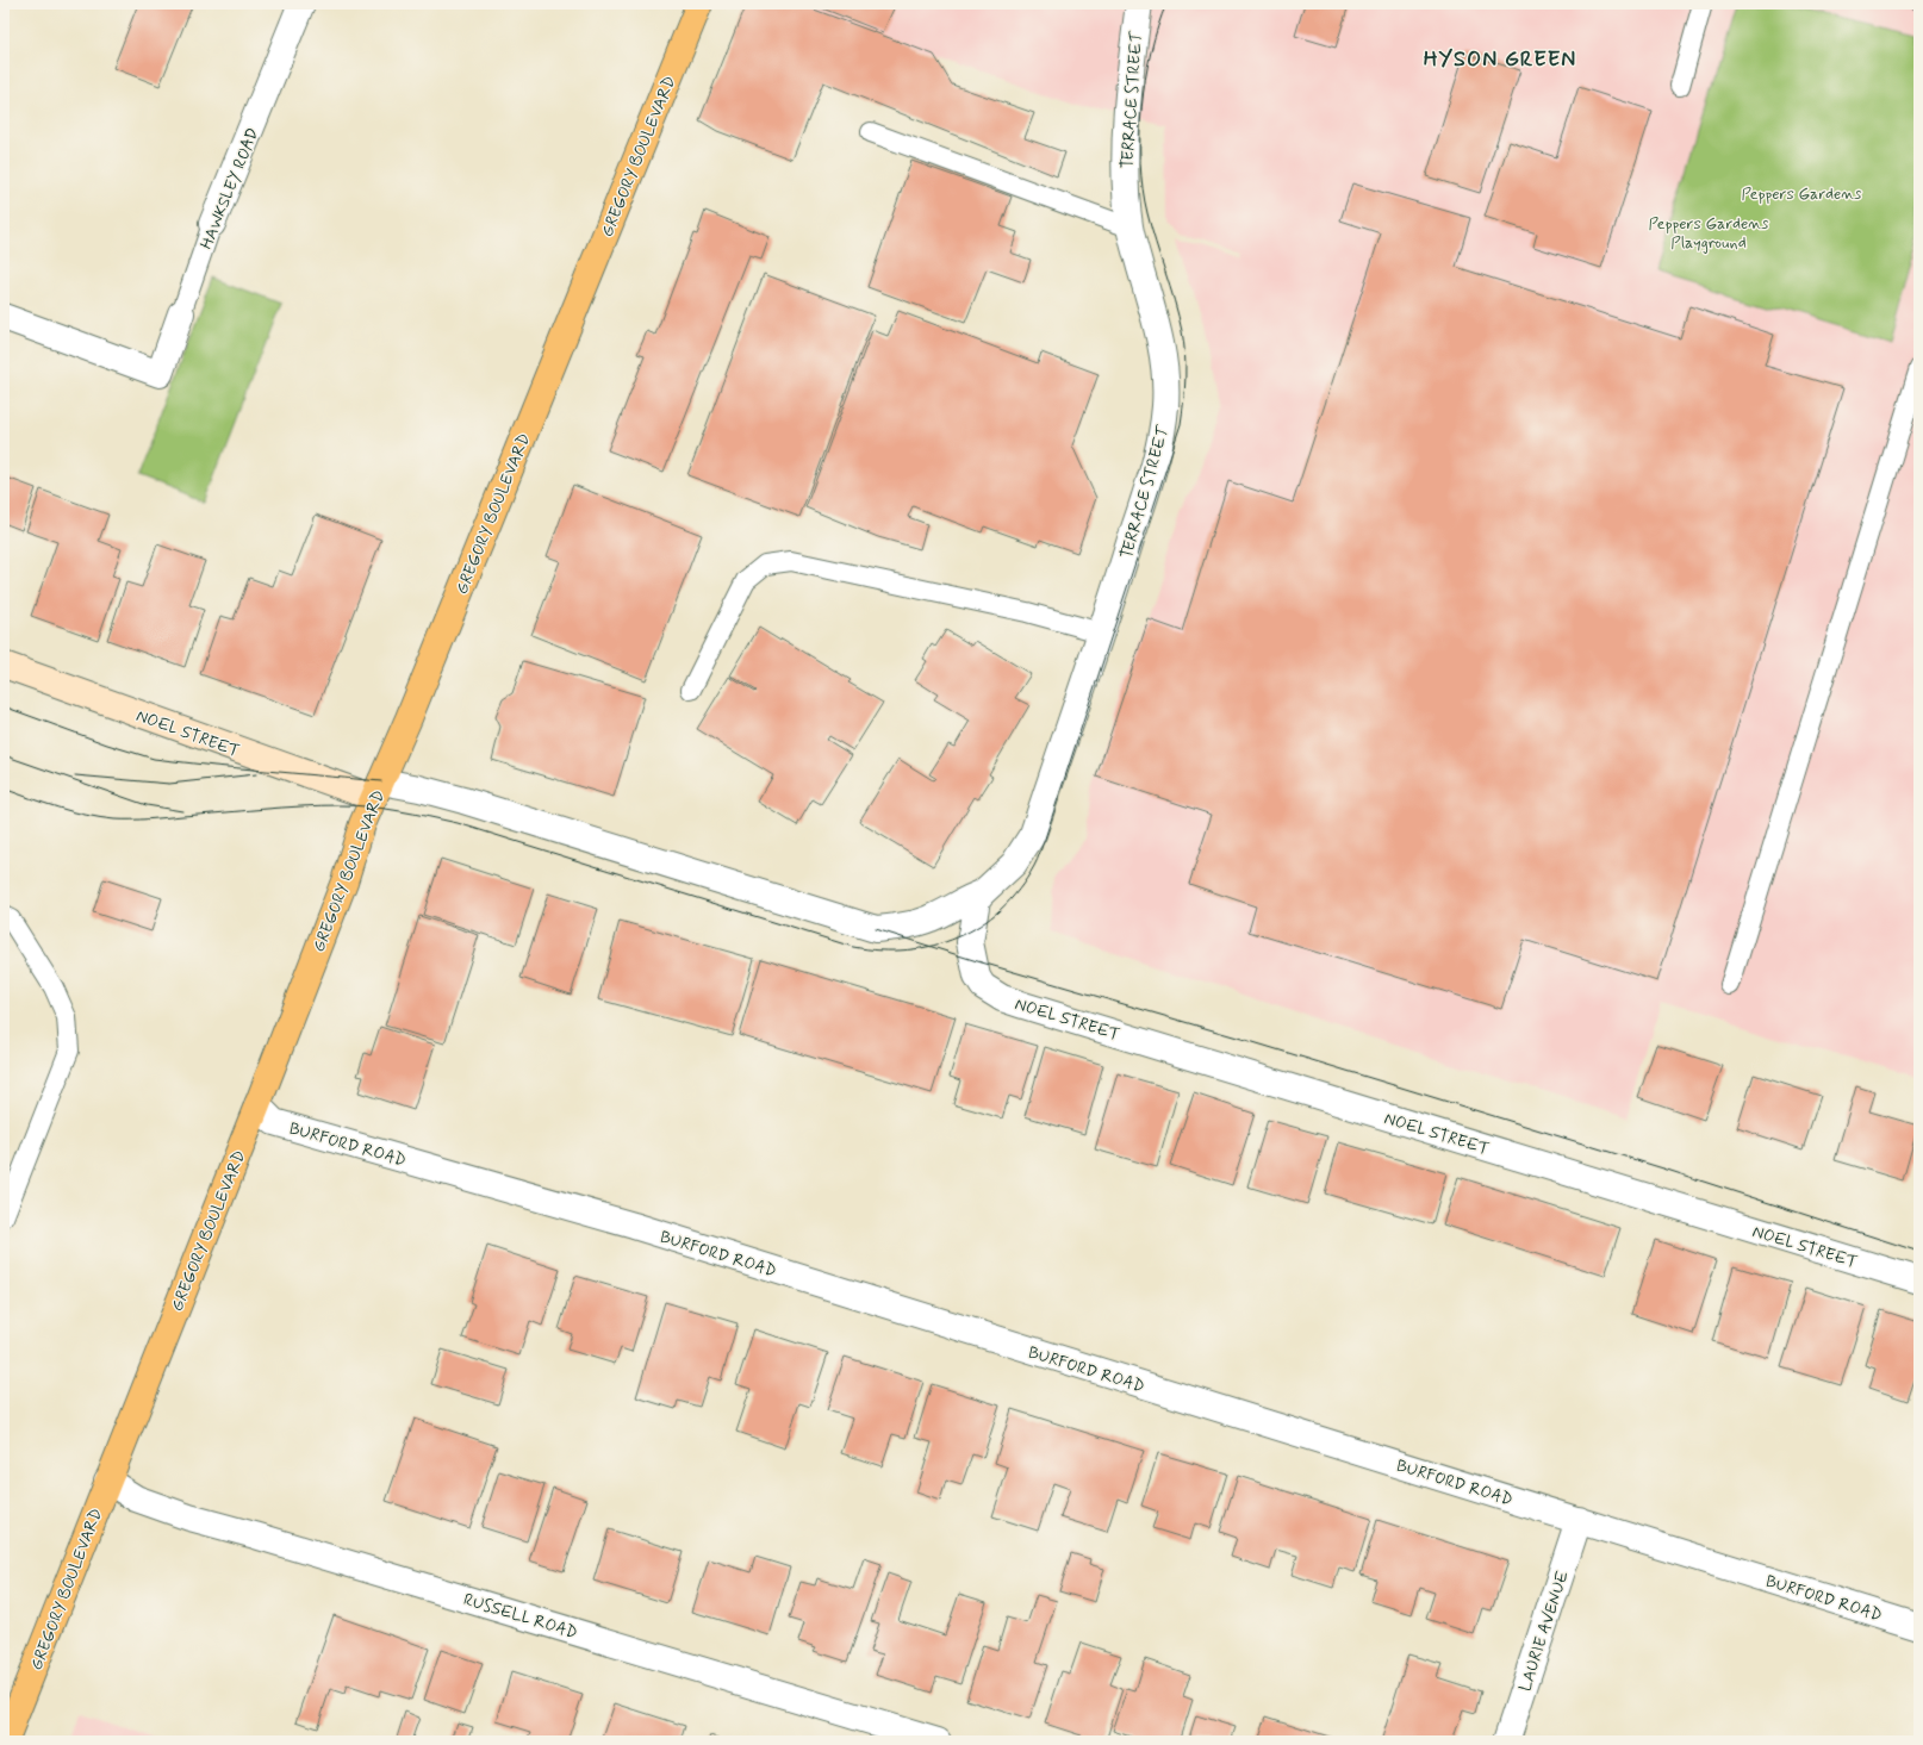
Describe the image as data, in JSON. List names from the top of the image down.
{
  "streets": {
    "main road": ["GREGORY BOULEVARD"],
    "street": [
      "TERRACE STREET",
      "HAWKSLEY ROAD",
      "NOEL STREET",
      "BURFORD ROAD",
      "RUSSELL ROAD",
      "LAURIE AVENUE"
    ]
  },
  "crossings": [
    ["TERRACE STREET", "GREGORY BOULEVARD"],
    ["TERRACE STREET", "NOEL STREET"],
    ["GREGORY BOULEVARD", "NOEL STREET"],
    ["GREGORY BOULEVARD", "BURFORD ROAD"],
    ["GREGORY BOULEVARD", "RUSSELL ROAD"],
    ["BURFORD ROAD", "LAURIE AVENUE"]
  ],
  "districts": ["HYSON GREEN"],
  "parks": ["Peppers Gardens", "Peppers Gardens Playground"]
}
